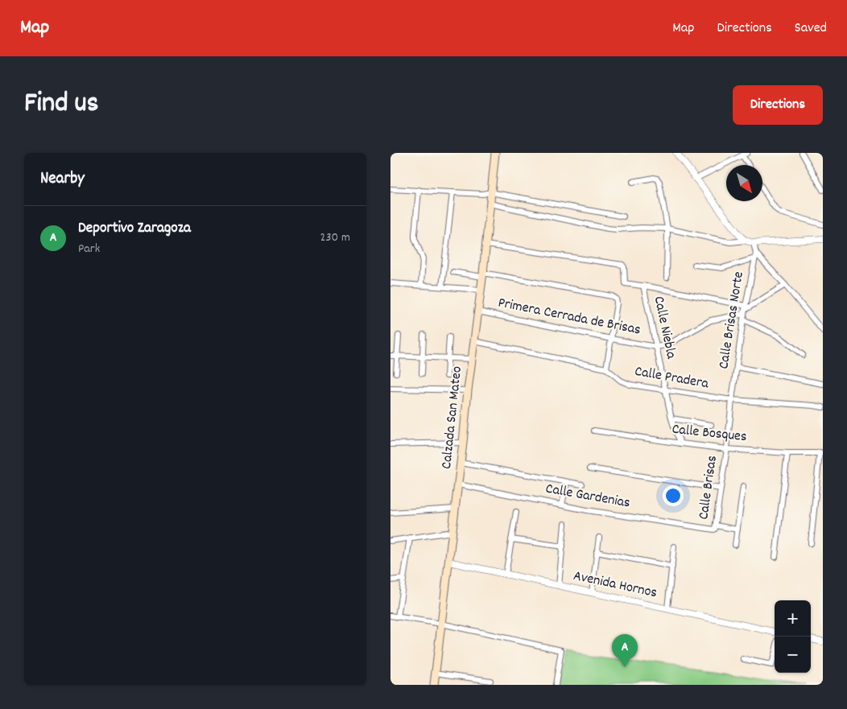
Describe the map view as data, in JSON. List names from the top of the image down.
{
  "streets": {
    "main road": ["Calzada San Mateo"],
    "street": [
      "Primera Cerrada de Brisas",
      "Calle Brisas Norte",
      "Calle Niebla",
      "Calle Pradera",
      "Calle Bosques",
      "Calle Brisas",
      "Calle Gardenias",
      "Avenida Hornos"
    ]
  },
  "crossings": [
    ["Primera Cerrada de Brisas", "Calle Niebla"],
    ["Primera Cerrada de Brisas", "Calzada San Mateo"],
    ["Calle Brisas Norte", "Calle Pradera"],
    ["Calle Brisas Norte", "Calle Bosques"],
    ["Calle Brisas Norte", "Calle Brisas"],
    ["Calle Niebla", "Calle Pradera"],
    ["Calle Niebla", "Calle Bosques"],
    ["Calle Pradera", "Calzada San Mateo"],
    ["Calzada San Mateo", "Calle Gardenias"],
    ["Calzada San Mateo", "Avenida Hornos"],
    ["Calle Bosques", "Calle Brisas"],
    ["Calle Brisas", "Calle Gardenias"]
  ],
  "north": "bottom right",
  "page": {
    "header": "Map",
    "nav": ["Map", "Directions", "Saved"],
    "title": "Find us",
    "buttons": "Directions",
    "heading": "Nearby",
    "list": [
      {
        "mark": "A",
        "name": "Deportivo Zaragoza",
        "note": "Park",
        "value": "230 m"
      }
    ],
    "map_buttons": ["+", "−"],
    "pins": "A"
  }
}
